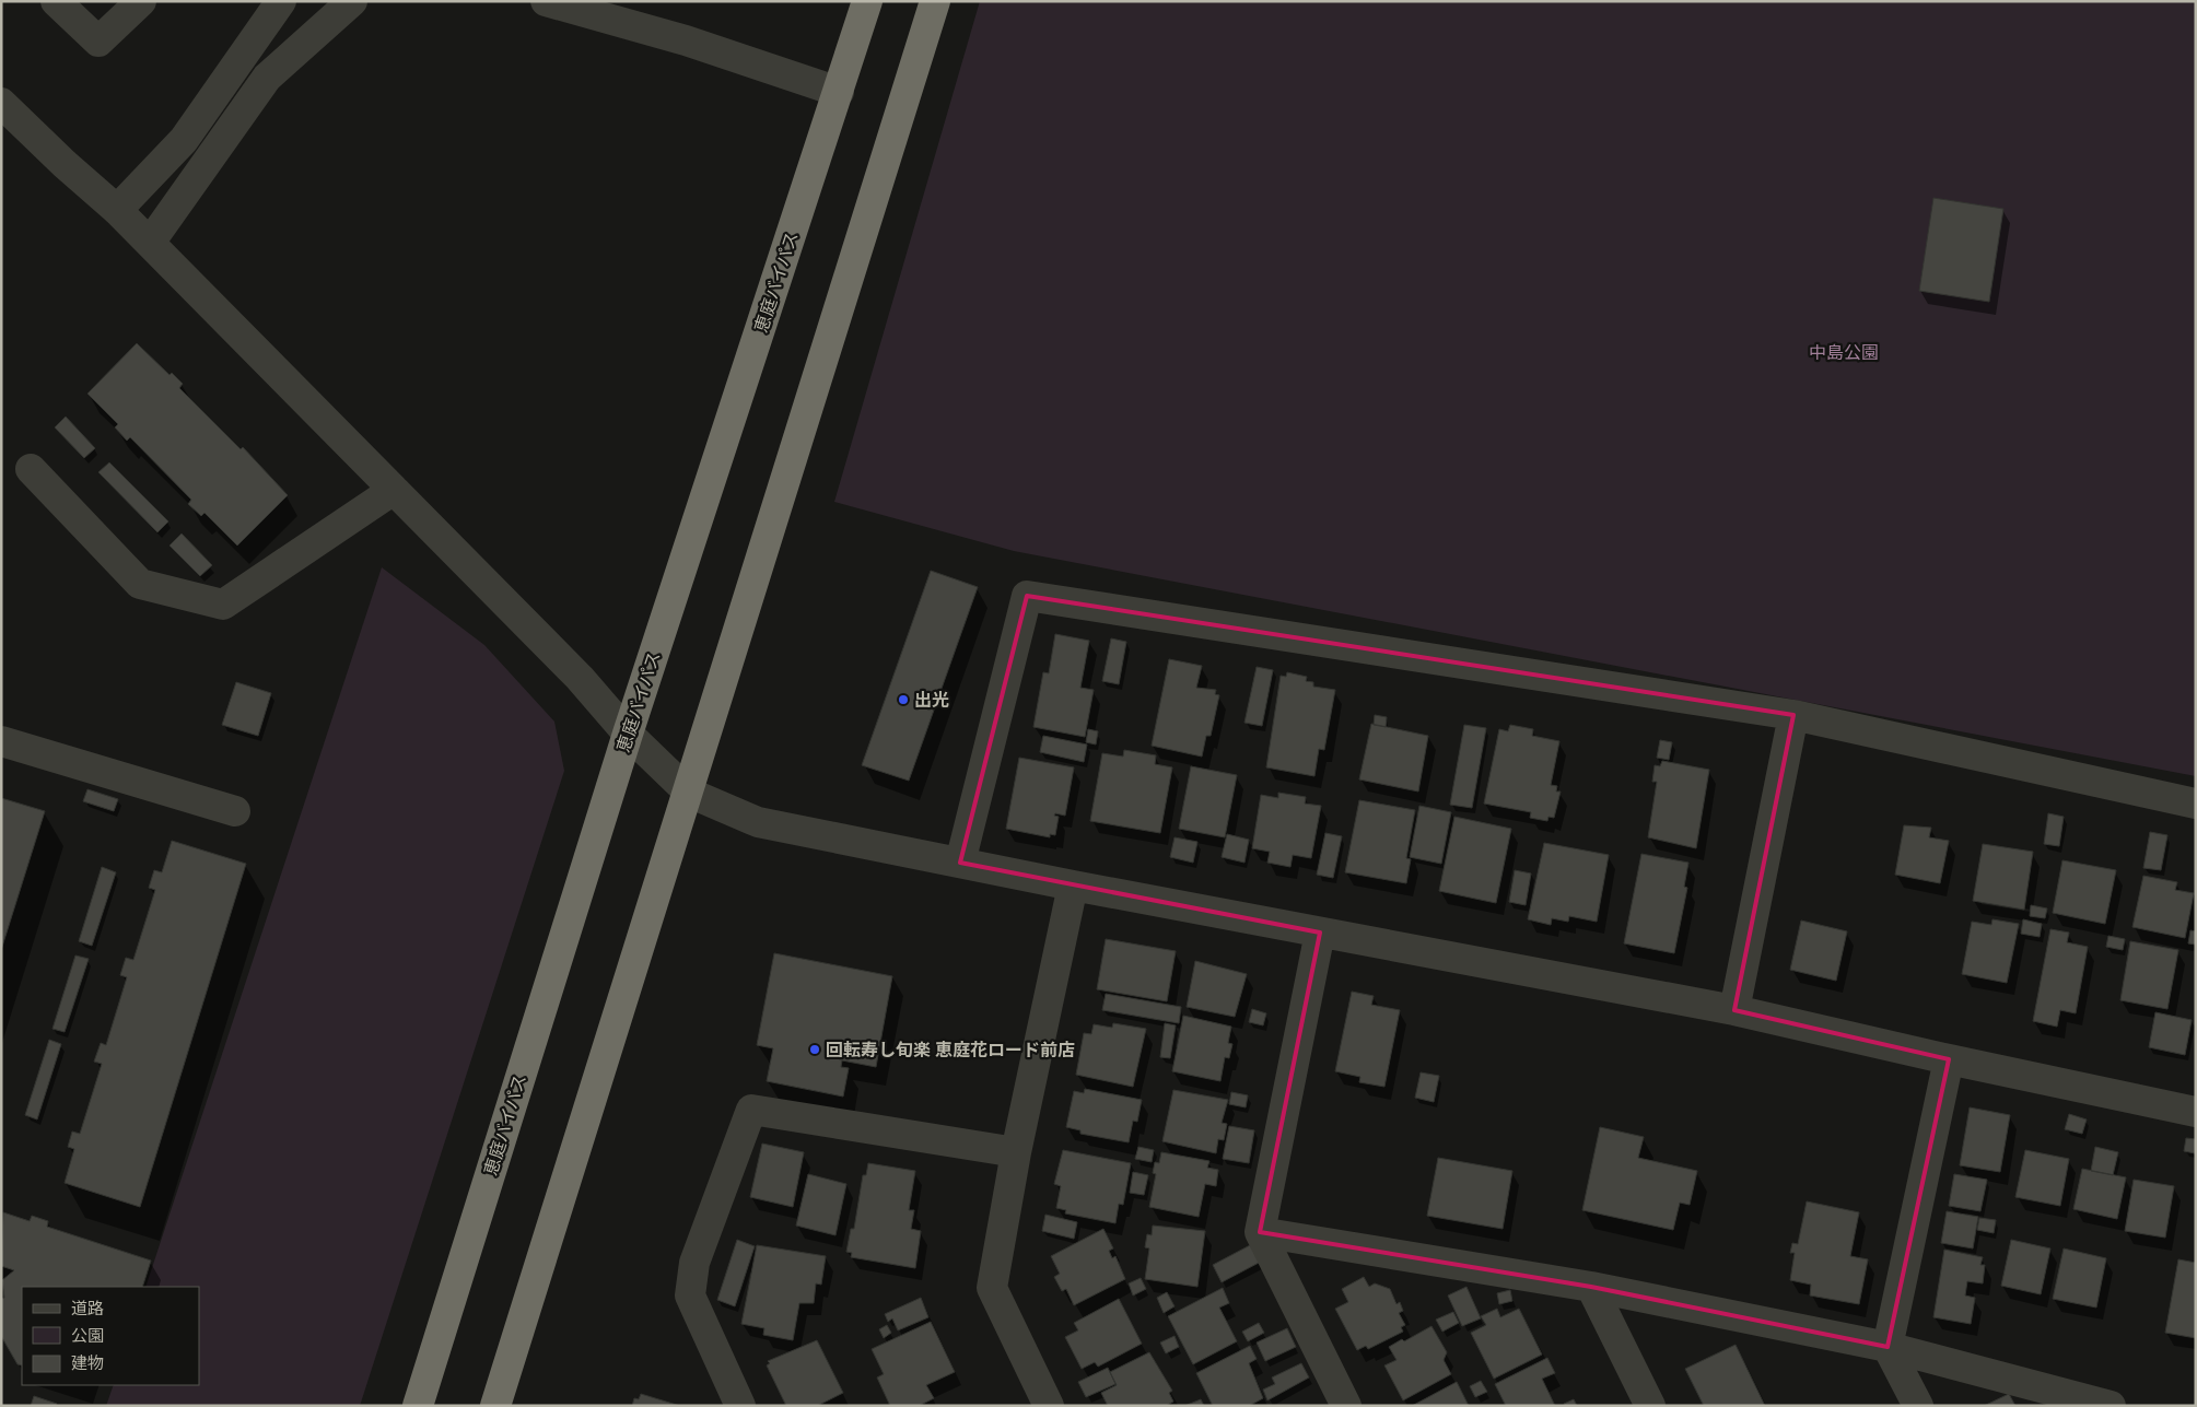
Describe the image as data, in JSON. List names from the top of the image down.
{
  "streets": {
    "highway": ["恵庭バイパス"]
  },
  "parks": ["中島公園"],
  "places": ["出光", "回転寿し旬楽 恵庭花ロード前店"],
  "legend": ["道路", "公園", "建物"]
}
